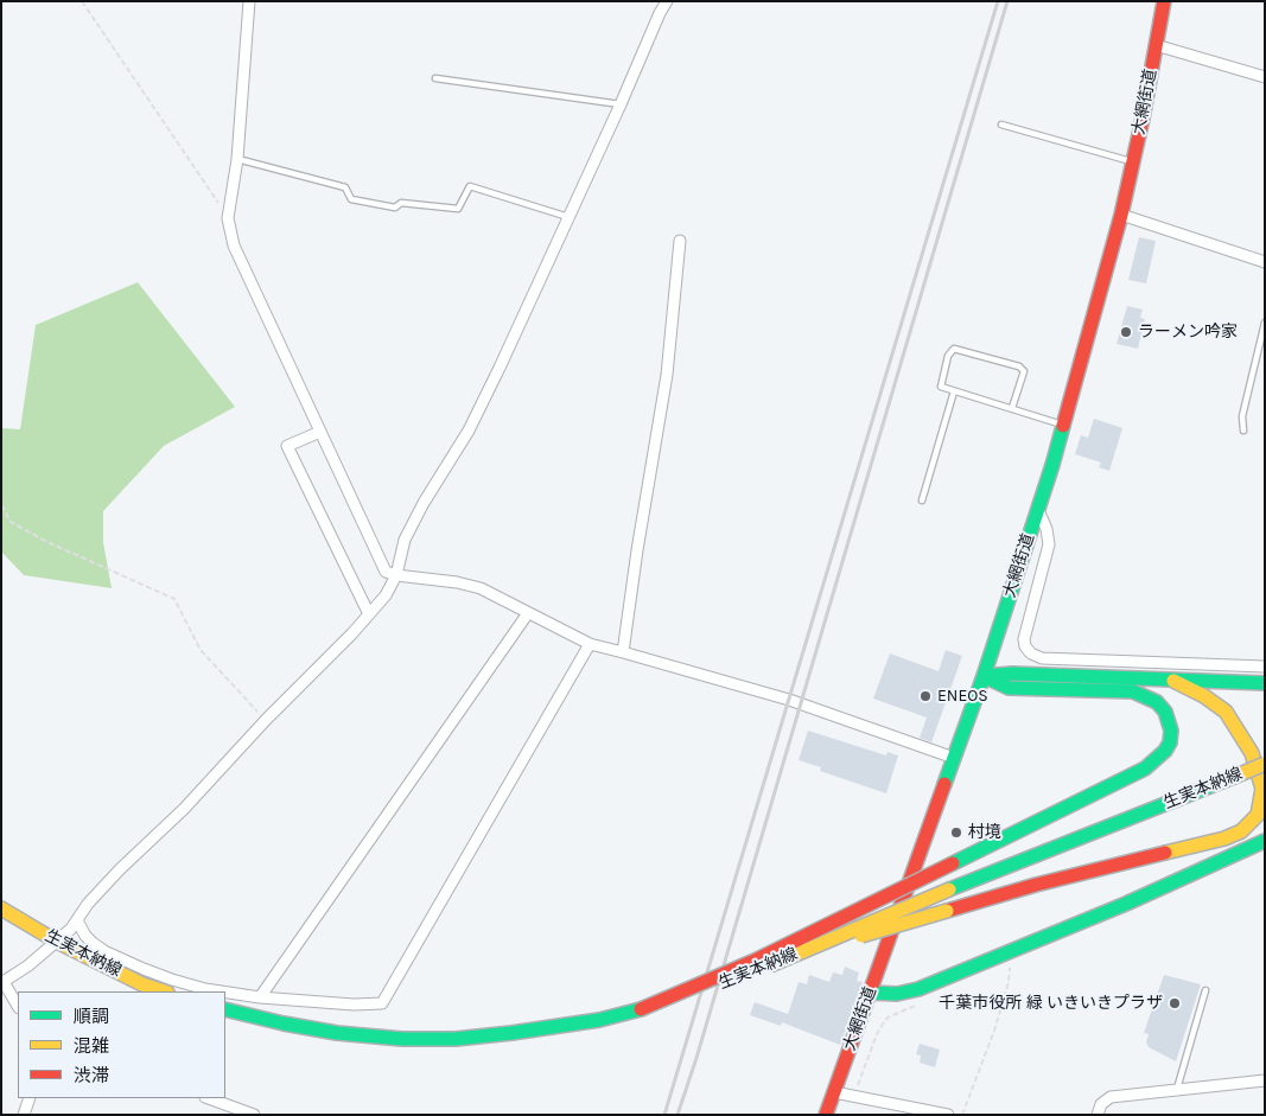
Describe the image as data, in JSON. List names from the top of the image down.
{
  "streets": {
    "main road": ["大網街道", "生実本納線"]
  },
  "places": [
    "ラーメン吟家",
    "ENEOS",
    "村境",
    "千葉市役所 緑 いきいきプラザ"
  ],
  "legend": ["順調", "混雑", "渋滞"]
}
